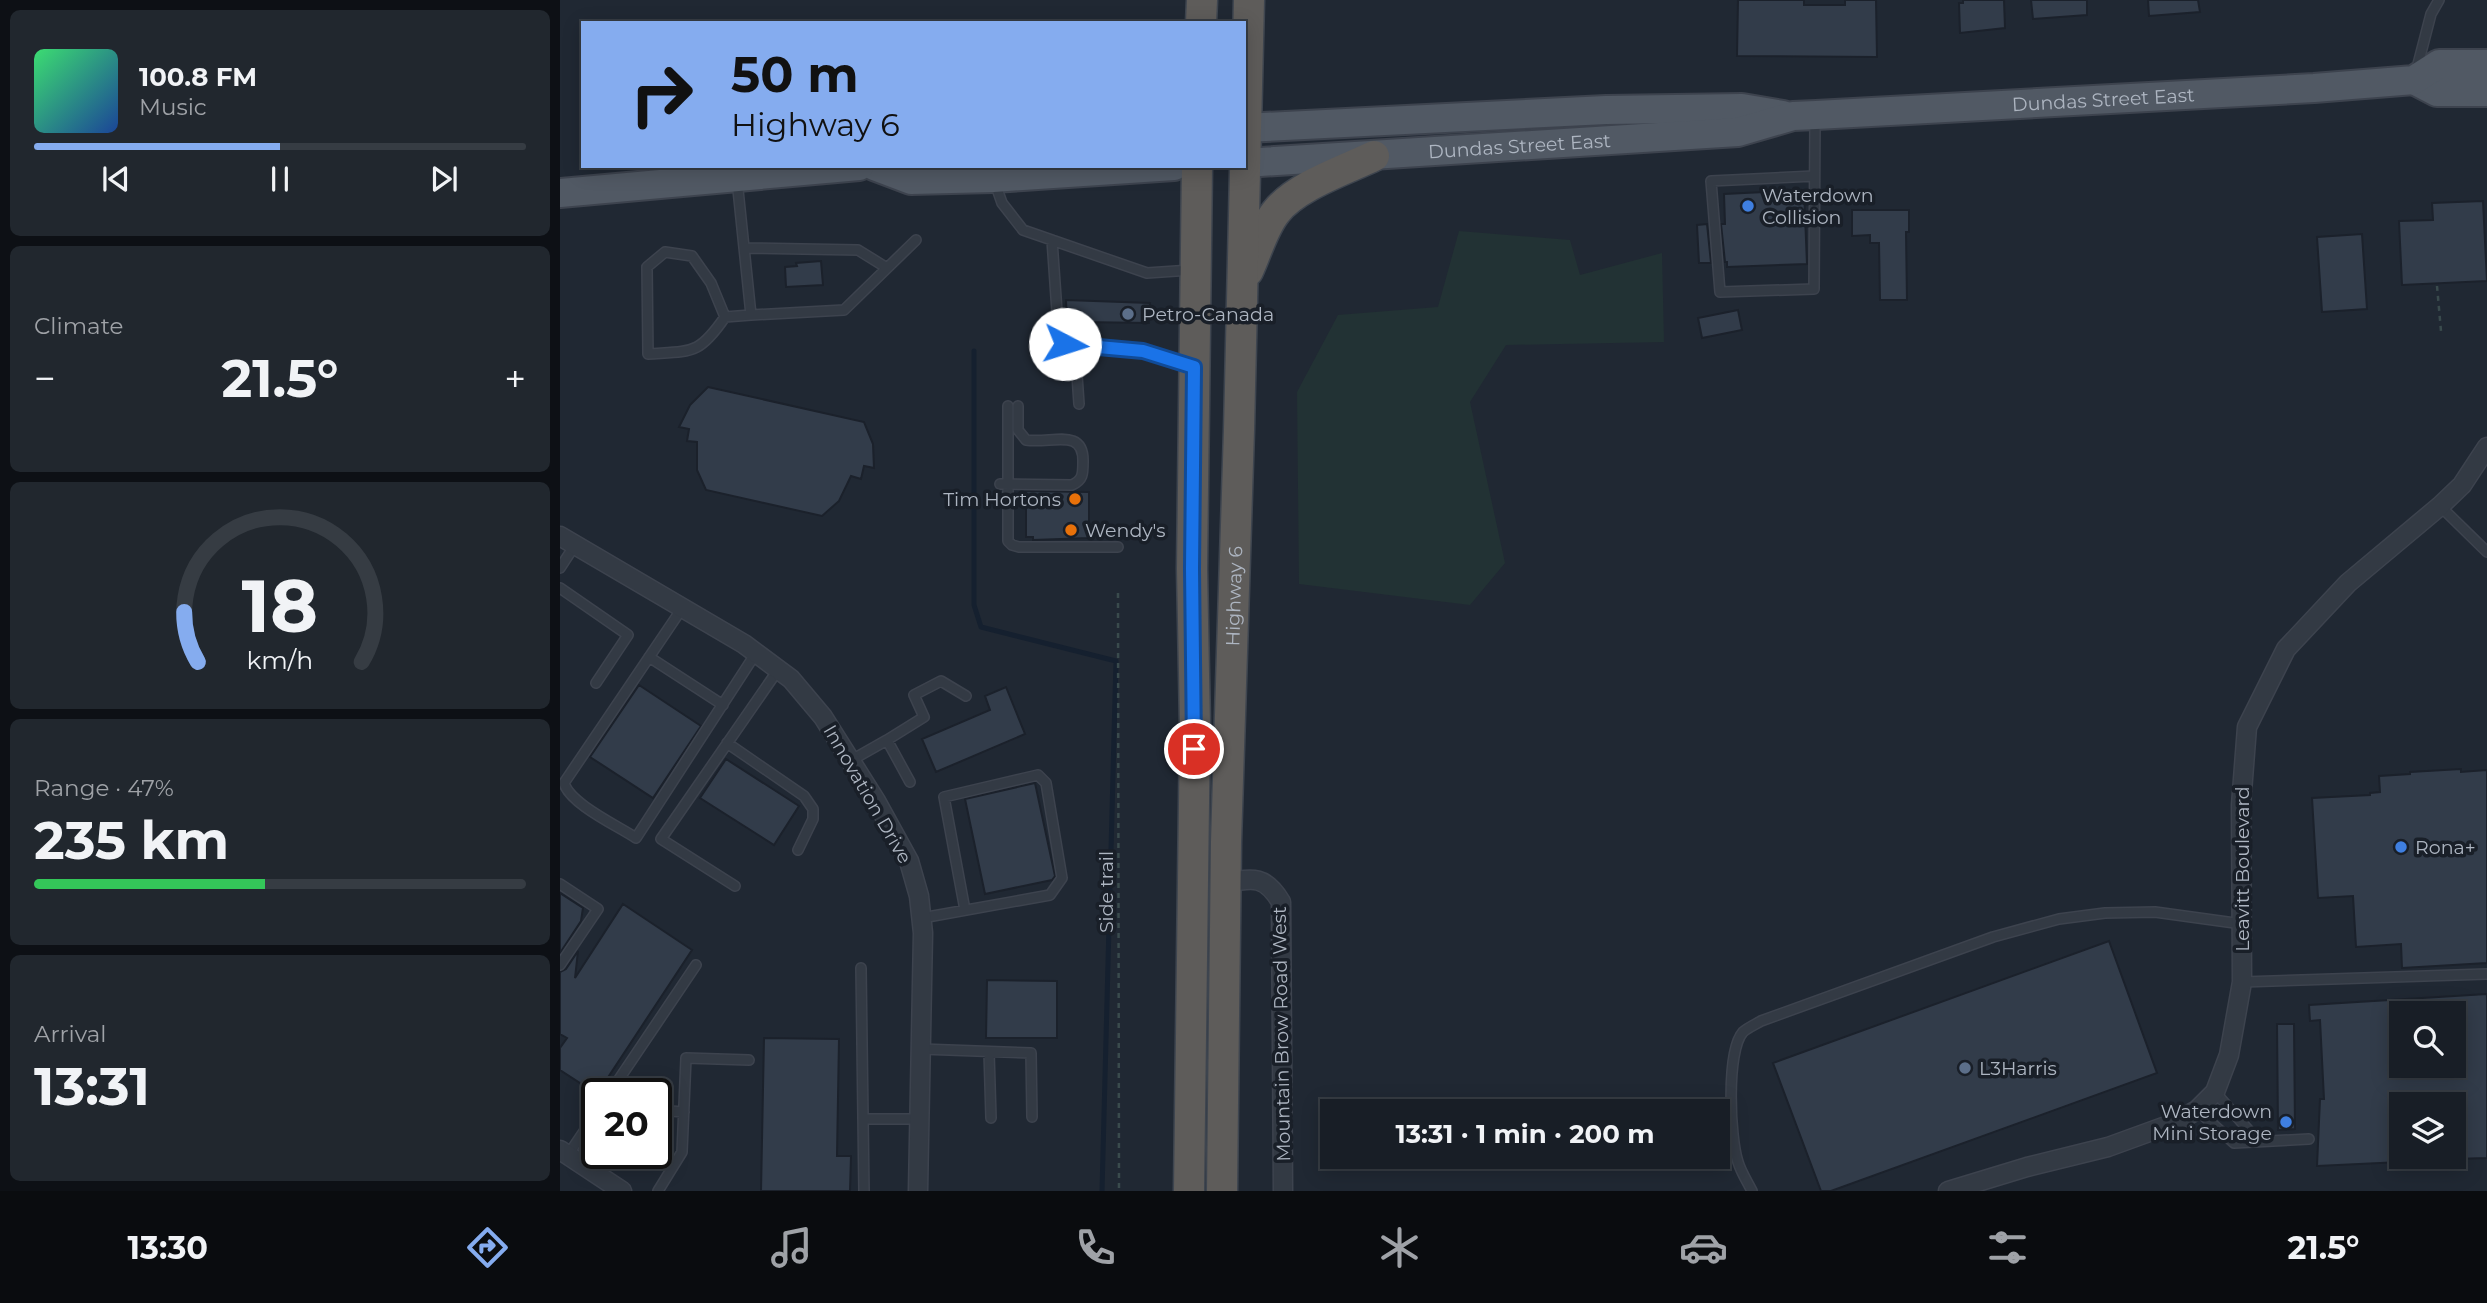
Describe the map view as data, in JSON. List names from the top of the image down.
{
  "streets": {
    "highway": ["Highway 6"],
    "main road": ["Dundas Street East"],
    "street": ["Innovation Drive", "Leavitt Boulevard", "Mountain Brow Road West"],
    "path": ["Side trail"]
  },
  "crossings": [
    ["Dundas Street East", "Highway 6"],
    ["Highway 6", "Mountain Brow Road West"]
  ],
  "places": [
    "Waterdown Collision",
    "Petro-Canada",
    "Tim Hortons",
    "Wendy's",
    "Rona+",
    "L3Harris",
    "Waterdown Mini Storage"
  ],
  "page": {
    "turn": ["50 m", "Highway 6"],
    "song": ["100.8 FM", "Music"],
    "tile": [
      "Climate",
      ["Range · 47%", "235 km"],
      ["Arrival", "13:31"]
    ],
    "heat": ["−", "21.5°", "+"],
    "limit": "20",
    "trip": "13:31 · 1 min · 200 m",
    "tabs": ["13:30", "21.5°"],
    "gauge": ["18", "km/h"]
  }
}
